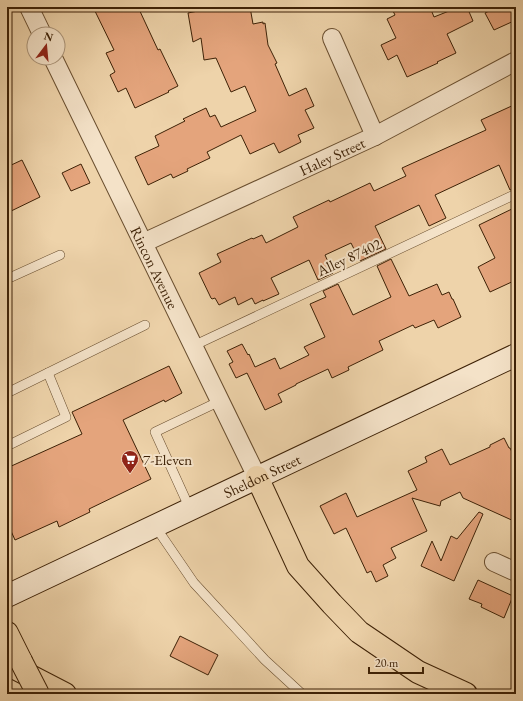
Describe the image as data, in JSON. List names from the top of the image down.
{
  "streets": {
    "main road": ["Sheldon Street"],
    "street": ["Haley Street", "Rincon Avenue"],
    "lane": ["Alley 87402"]
  },
  "crossings": [
    ["Haley Street", "Rincon Avenue"],
    ["Alley 87402", "Rincon Avenue"],
    ["Rincon Avenue", "Sheldon Street"]
  ],
  "places": {
    "supermarket": ["7-Eleven"]
  },
  "scale_bar": "20 m",
  "north": "top"
}
